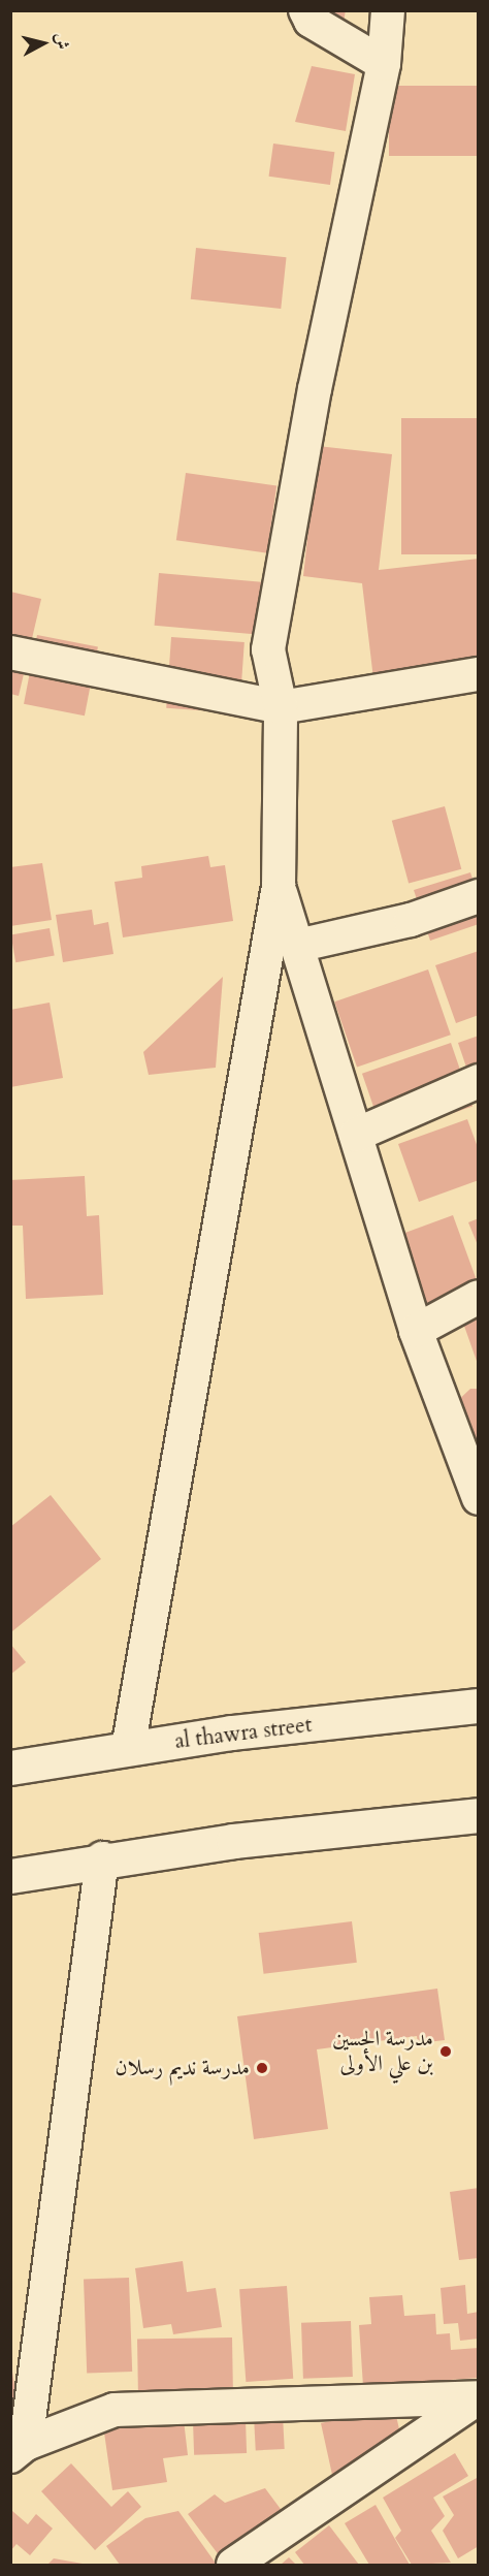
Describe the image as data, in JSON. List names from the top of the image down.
{
  "streets": {
    "main road": ["al thawra street"]
  },
  "places": ["مدرسة الحسين بن علي الأولى", "مدرسة نديم رسلان"],
  "north": "right"
}
